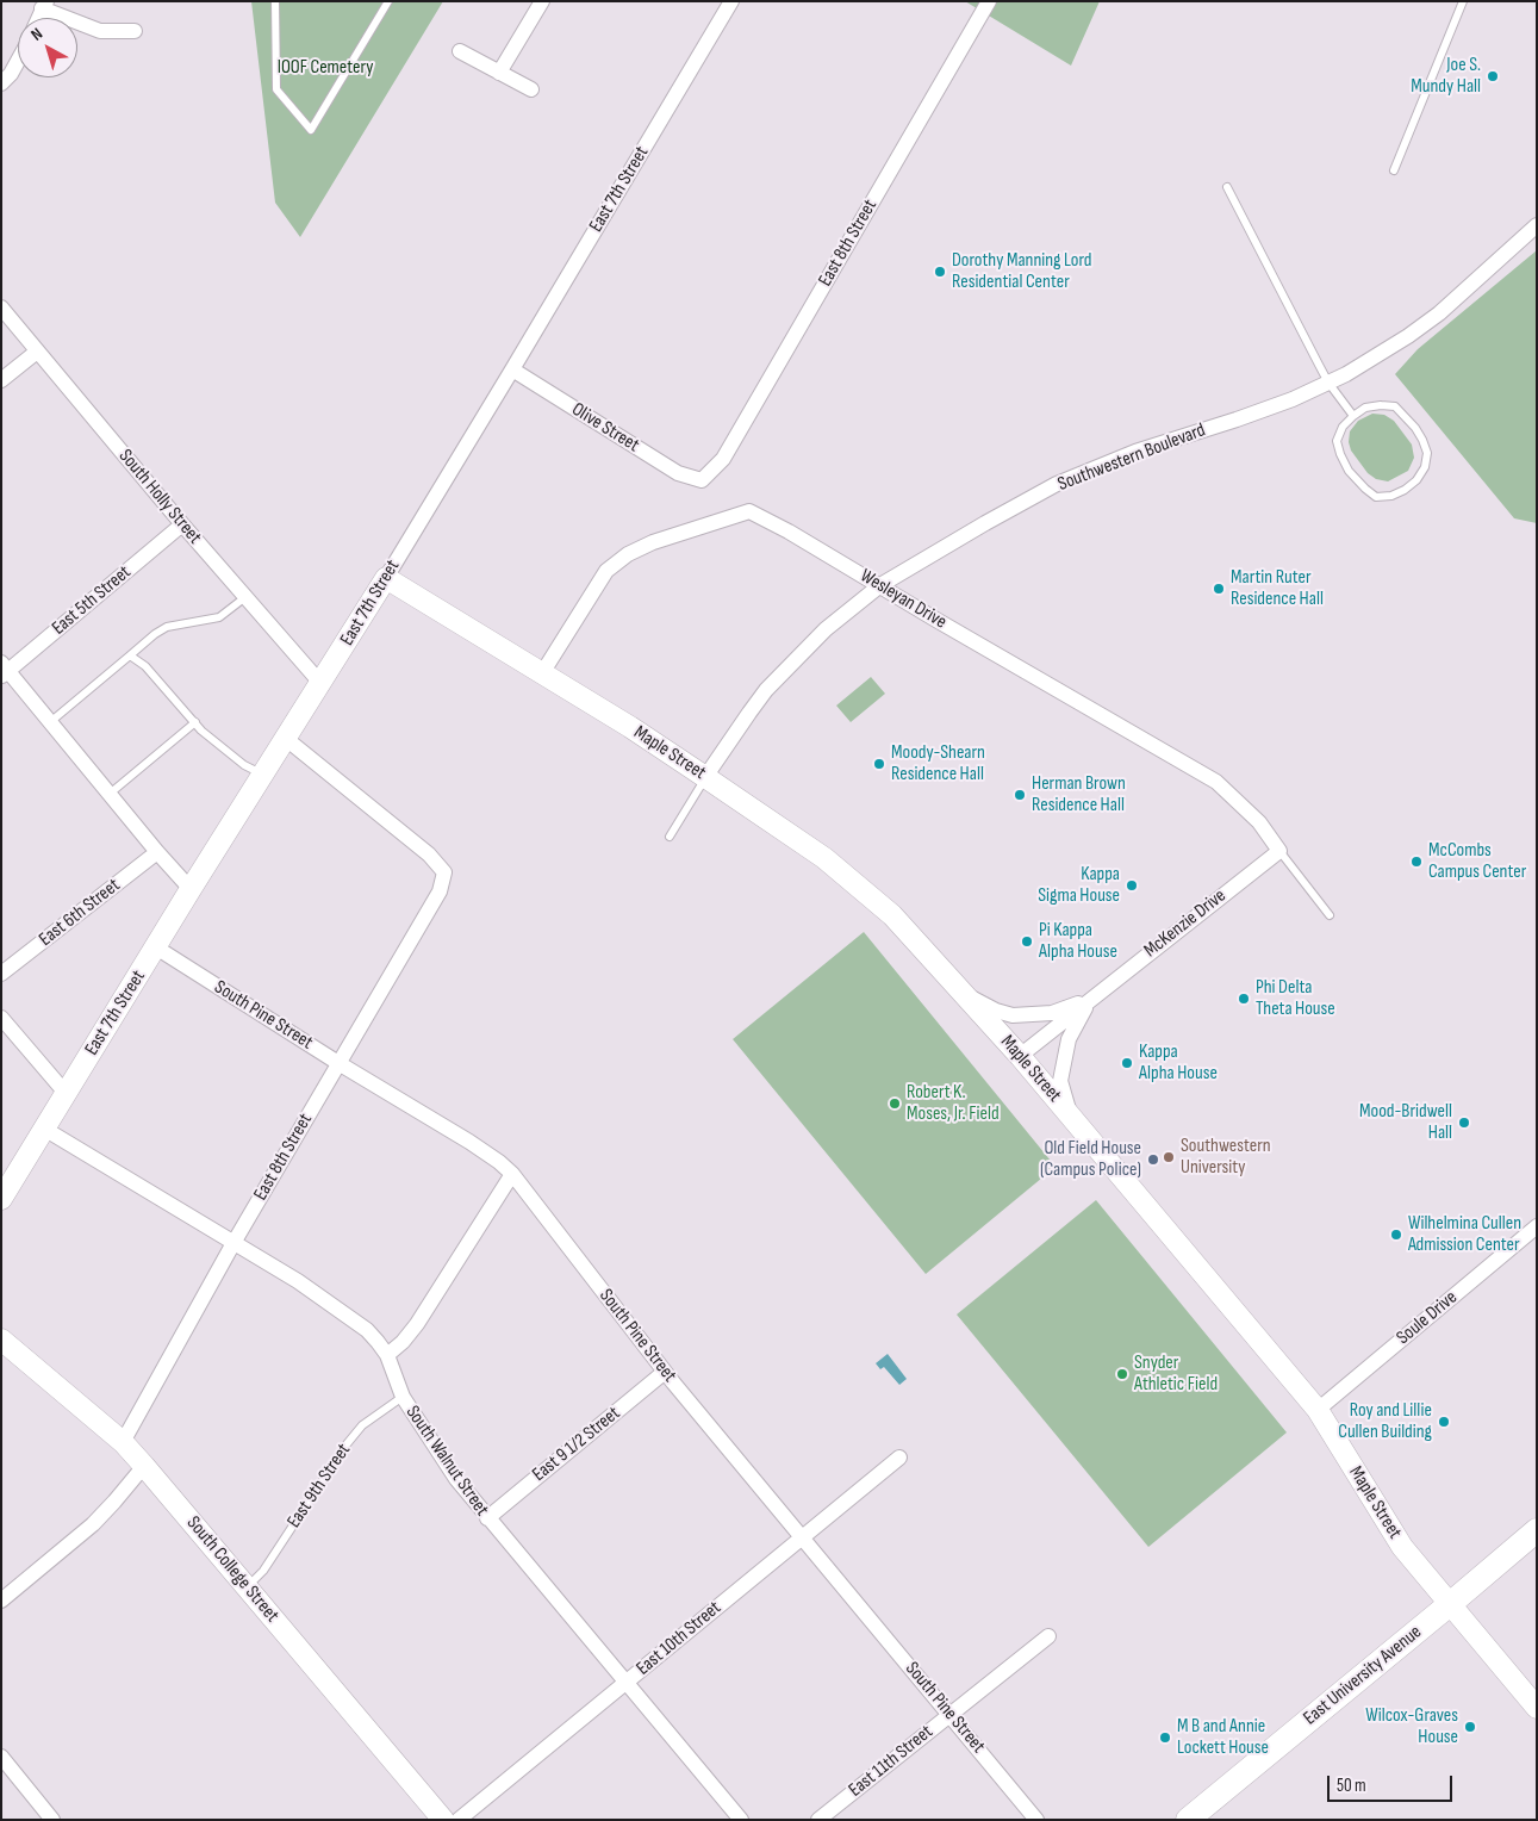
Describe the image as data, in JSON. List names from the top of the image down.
{
  "streets": {
    "main road": ["East University Avenue"],
    "street": [
      "East 7th Street",
      "East 8th Street",
      "Olive Street",
      "Southwestern Boulevard",
      "South Holly Street",
      "Wesleyan Drive",
      "East 5th Street",
      "Maple Street",
      "East 6th Street",
      "McKenzie Drive",
      "South Pine Street",
      "Soule Drive",
      "East 9 1/2 Street",
      "South Walnut Street",
      "South College Street",
      "East 10th Street",
      "East 11th Street"
    ],
    "lane": ["East 9th Street"]
  },
  "crossings": [
    ["East 7th Street", "East 8th Street"],
    ["East 7th Street", "Olive Street"],
    ["East 7th Street", "South Holly Street"],
    ["East 7th Street", "Maple Street"],
    ["East 7th Street", "South Pine Street"],
    ["East 7th Street", "South Walnut Street"],
    ["East 8th Street", "Olive Street"],
    ["East 8th Street", "South Pine Street"],
    ["East 8th Street", "South Walnut Street"],
    ["East 8th Street", "South College Street"],
    ["Southwestern Boulevard", "Wesleyan Drive"],
    ["Southwestern Boulevard", "Maple Street"],
    ["South Holly Street", "East 5th Street"],
    ["Wesleyan Drive", "Maple Street"],
    ["Wesleyan Drive", "McKenzie Drive"],
    ["Maple Street", "McKenzie Drive"],
    ["Maple Street", "Soule Drive"],
    ["Maple Street", "East University Avenue"],
    ["South Pine Street", "East 9 1/2 Street"],
    ["South Pine Street", "East 10th Street"],
    ["South Pine Street", "East 11th Street"],
    ["East 9 1/2 Street", "South Walnut Street"],
    ["South Walnut Street", "East 9th Street"],
    ["South Walnut Street", "East 10th Street"],
    ["East 9th Street", "South College Street"]
  ],
  "parks": ["IOOF Cemetery"],
  "places": [
    "Joe S. Mundy Hall",
    "Dorothy Manning Lord Residential Center",
    "Martin Ruter Residence Hall",
    "Moody-Shearn Residence Hall",
    "Herman Brown Residence Hall",
    "McCombs Campus Center",
    "Kappa Sigma House",
    "Pi Kappa Alpha House",
    "Phi Delta Theta House",
    "Kappa Alpha House",
    "Robert K. Moses, Jr. Field",
    "Mood-Bridwell Hall",
    "Southwestern University",
    "Old Field House (Campus Police)",
    "Wilhelmina Cullen Admission Center",
    "Snyder Athletic Field",
    "Roy and Lillie Cullen Building",
    "Wilcox-Graves House",
    "M B and Annie Lockett House"
  ],
  "scale_bar": "50 m",
  "north": "top left"
}
